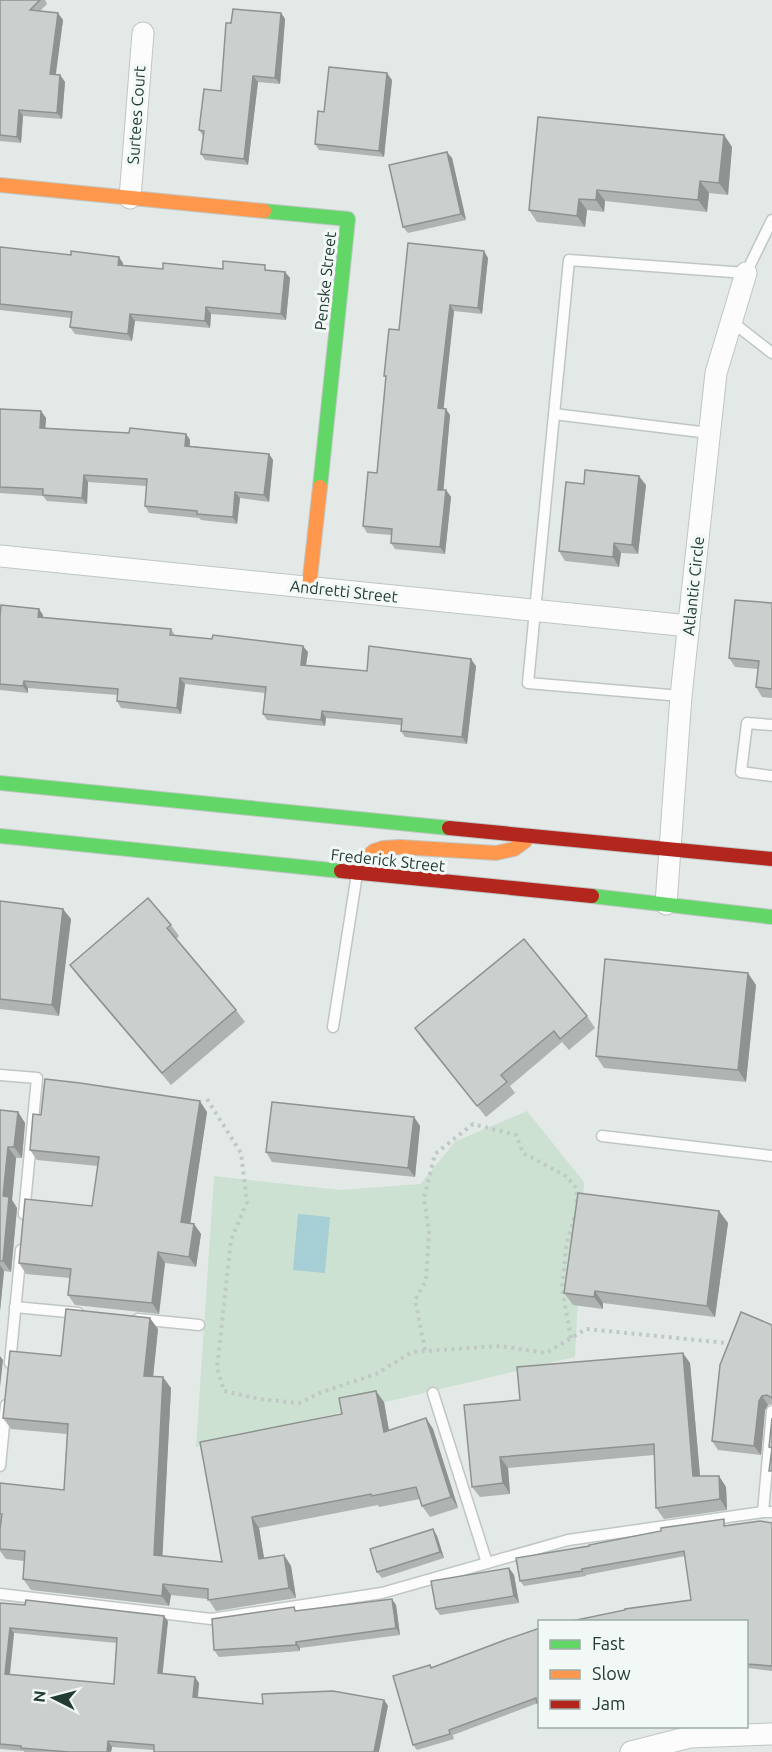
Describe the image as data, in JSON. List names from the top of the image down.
{
  "streets": {
    "main road": ["Penske Street", "Frederick Street"],
    "street": ["Surtees Court", "Atlantic Circle", "Andretti Street"]
  },
  "crossings": [
    ["Surtees Court", "Penske Street"],
    ["Penske Street", "Andretti Street"],
    ["Atlantic Circle", "Andretti Street"],
    ["Atlantic Circle", "Frederick Street"]
  ],
  "legend": ["Fast", "Slow", "Jam"],
  "north": "left"
}
